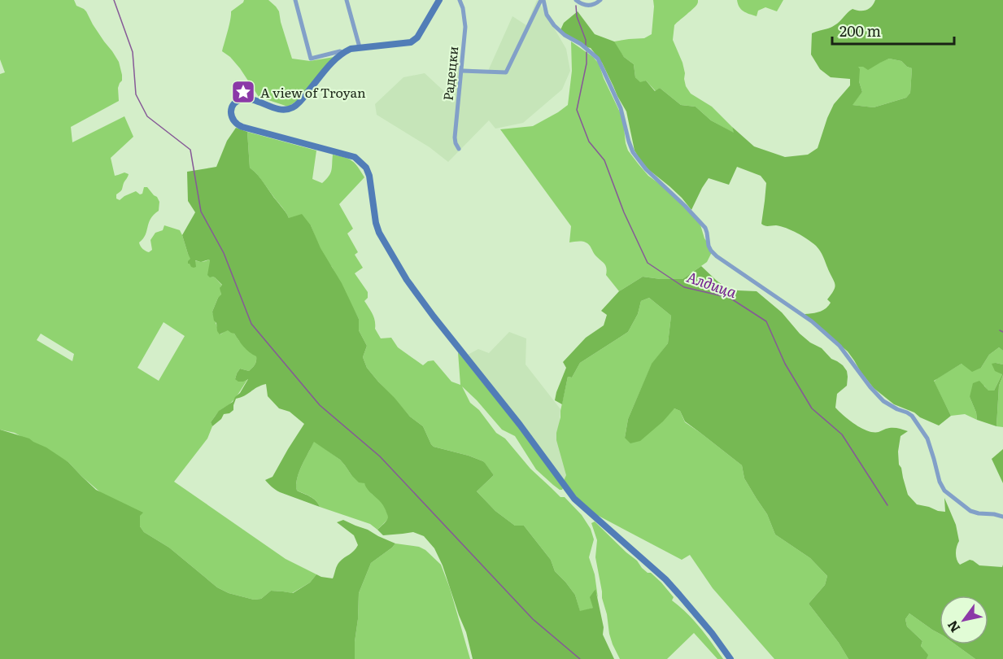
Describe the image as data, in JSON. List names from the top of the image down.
{
  "streets": {
    "street": ["Радецки"]
  },
  "water": ["Алдица"],
  "places": {
    "place": ["A view of Troyan"]
  },
  "scale_bar": "200 m",
  "north": "bottom left"
}
